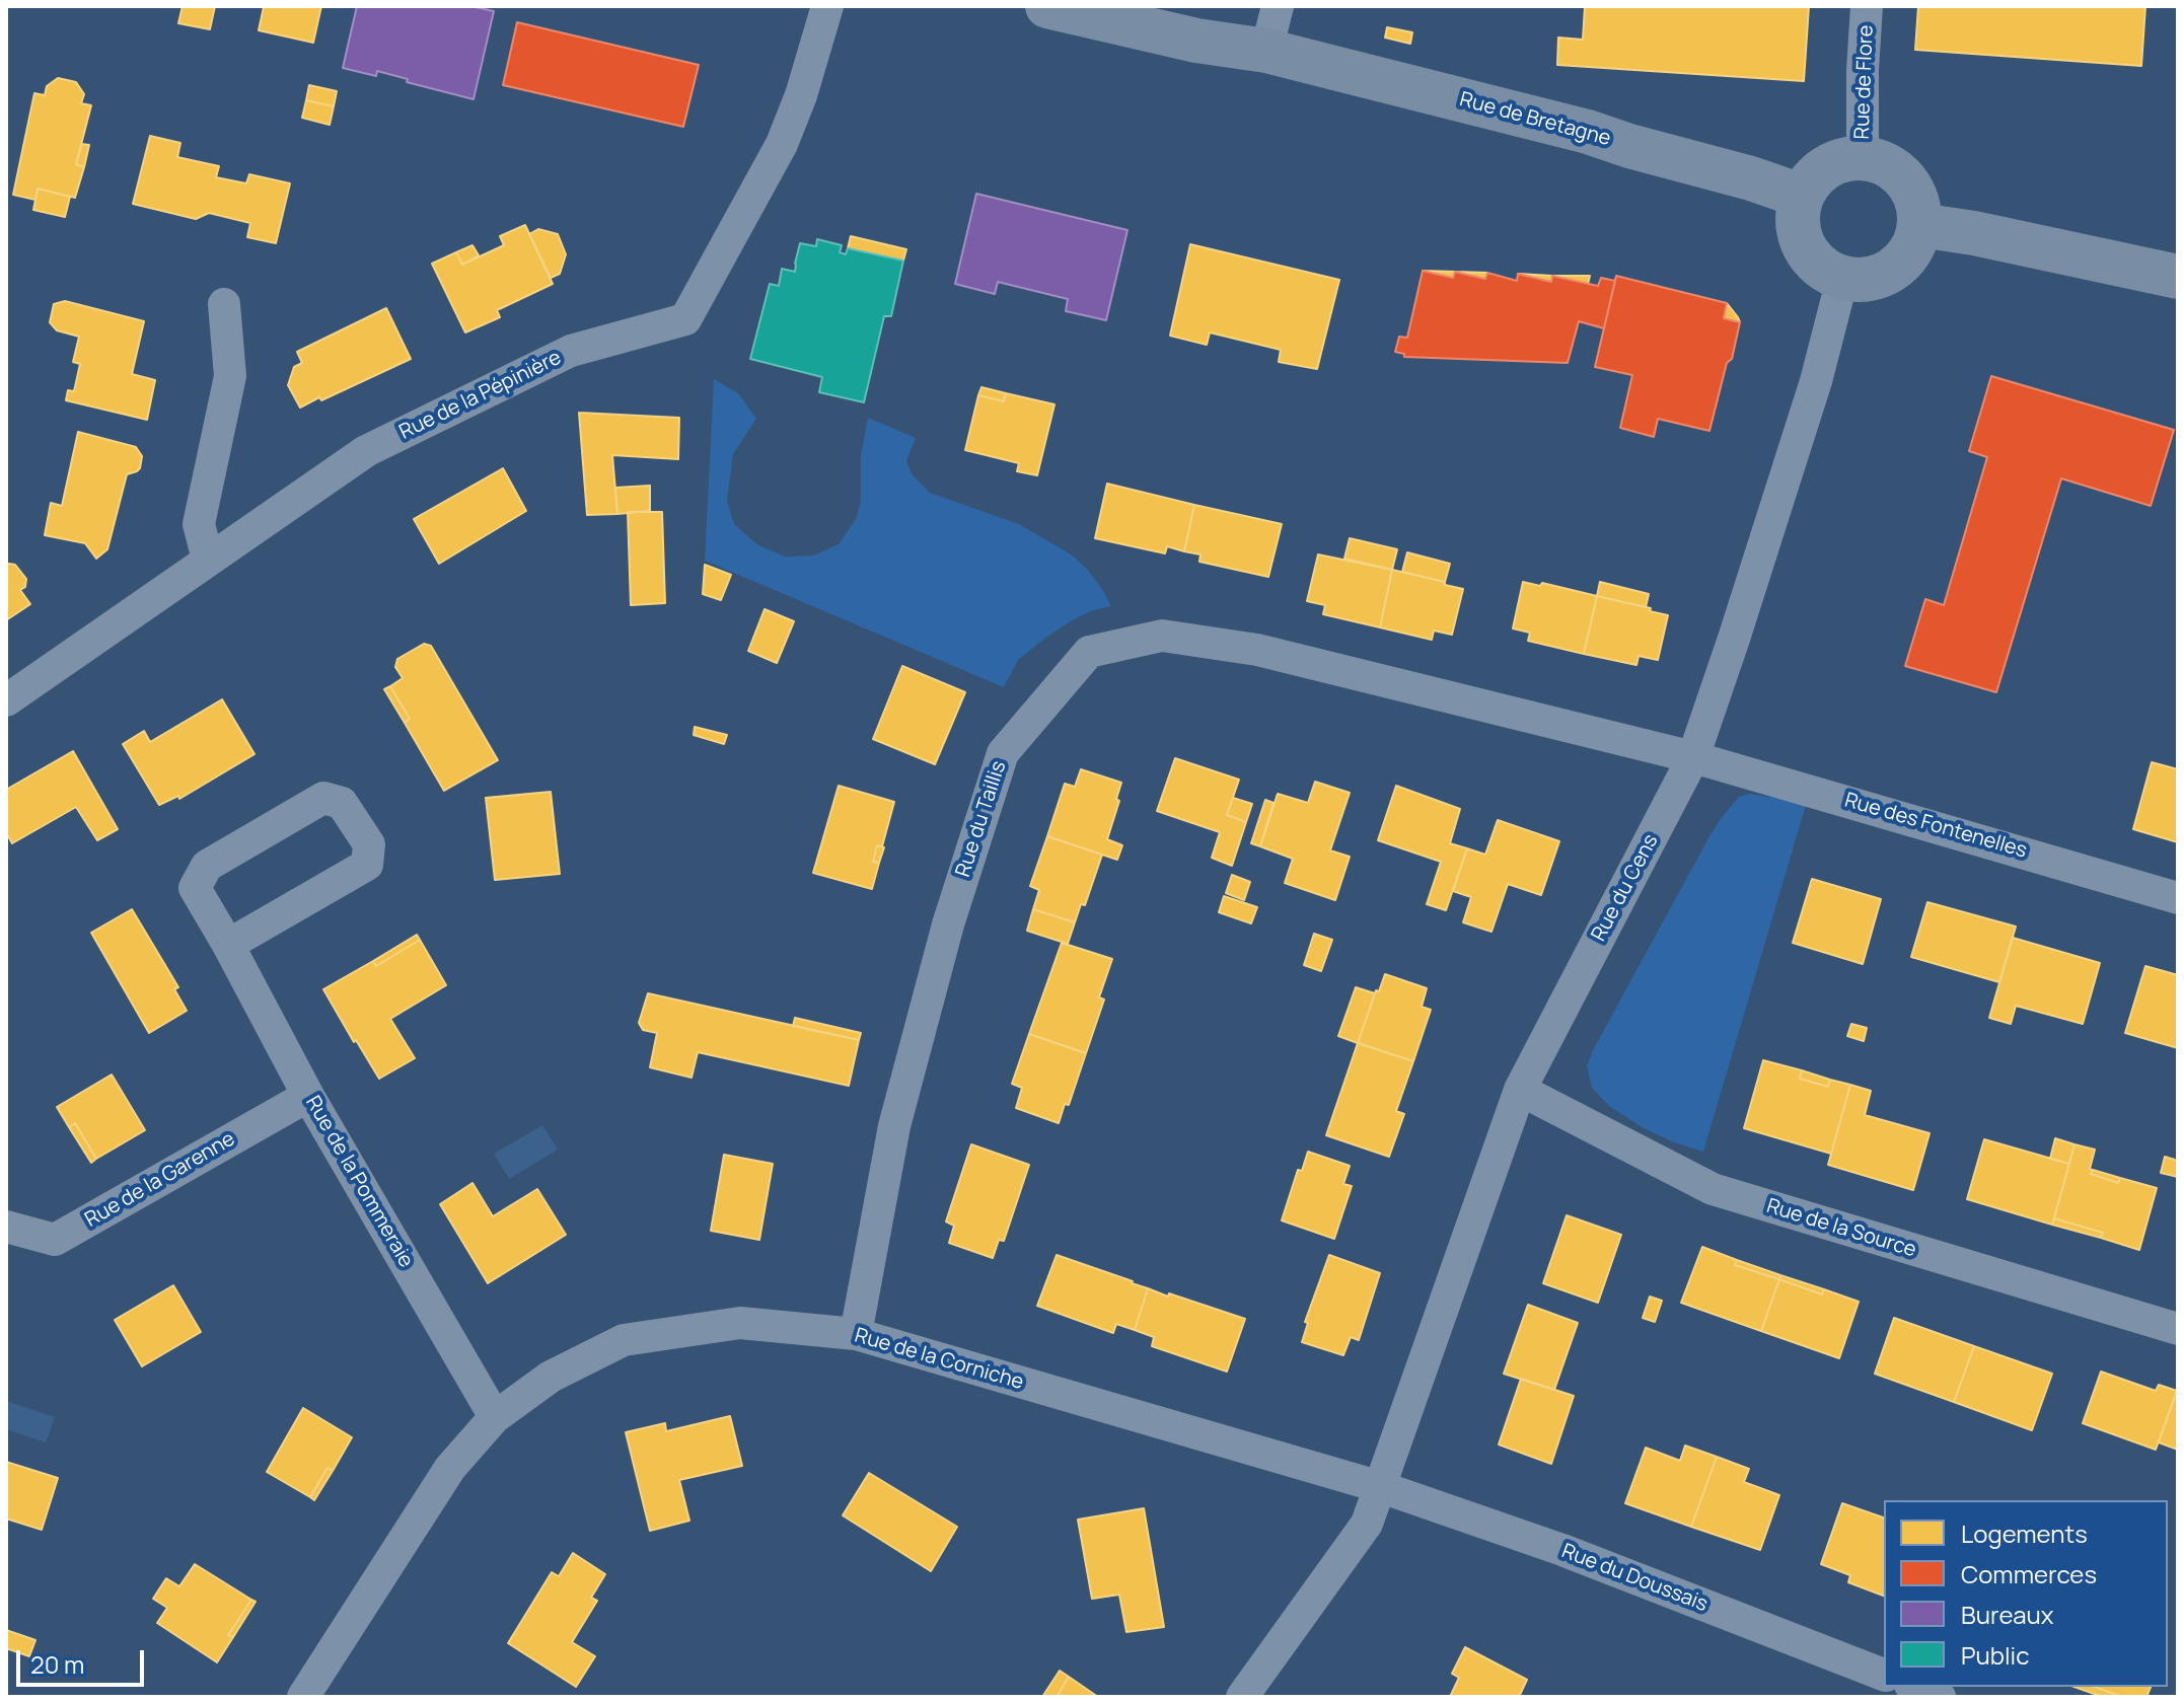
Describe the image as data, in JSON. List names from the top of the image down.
{
  "streets": {
    "main road": ["Rue de Bretagne"],
    "street": [
      "Rue de Flore",
      "Rue de la Pépinière",
      "Rue du Taillis",
      "Rue des Fontenelles",
      "Rue du Cens",
      "Rue de la Garenne",
      "Rue de la Pommeraie",
      "Rue de la Source",
      "Rue de la Corniche",
      "Rue du Doussais"
    ]
  },
  "crossings": [
    ["Rue de Flore", "Rue de Bretagne"],
    ["Rue de Flore", "Rue du Cens"],
    ["Rue de Bretagne", "Rue du Cens"],
    ["Rue du Taillis", "Rue des Fontenelles"],
    ["Rue du Taillis", "Rue du Cens"],
    ["Rue du Taillis", "Rue de la Corniche"],
    ["Rue des Fontenelles", "Rue du Cens"],
    ["Rue du Cens", "Rue de la Source"],
    ["Rue du Cens", "Rue de la Corniche"],
    ["Rue du Cens", "Rue du Doussais"],
    ["Rue de la Garenne", "Rue de la Pommeraie"],
    ["Rue de la Pommeraie", "Rue de la Corniche"],
    ["Rue de la Corniche", "Rue du Doussais"]
  ],
  "legend": [
    "Logements",
    "Commerces",
    "Bureaux",
    "Public"
  ],
  "scale_bar": "20 m"
}
